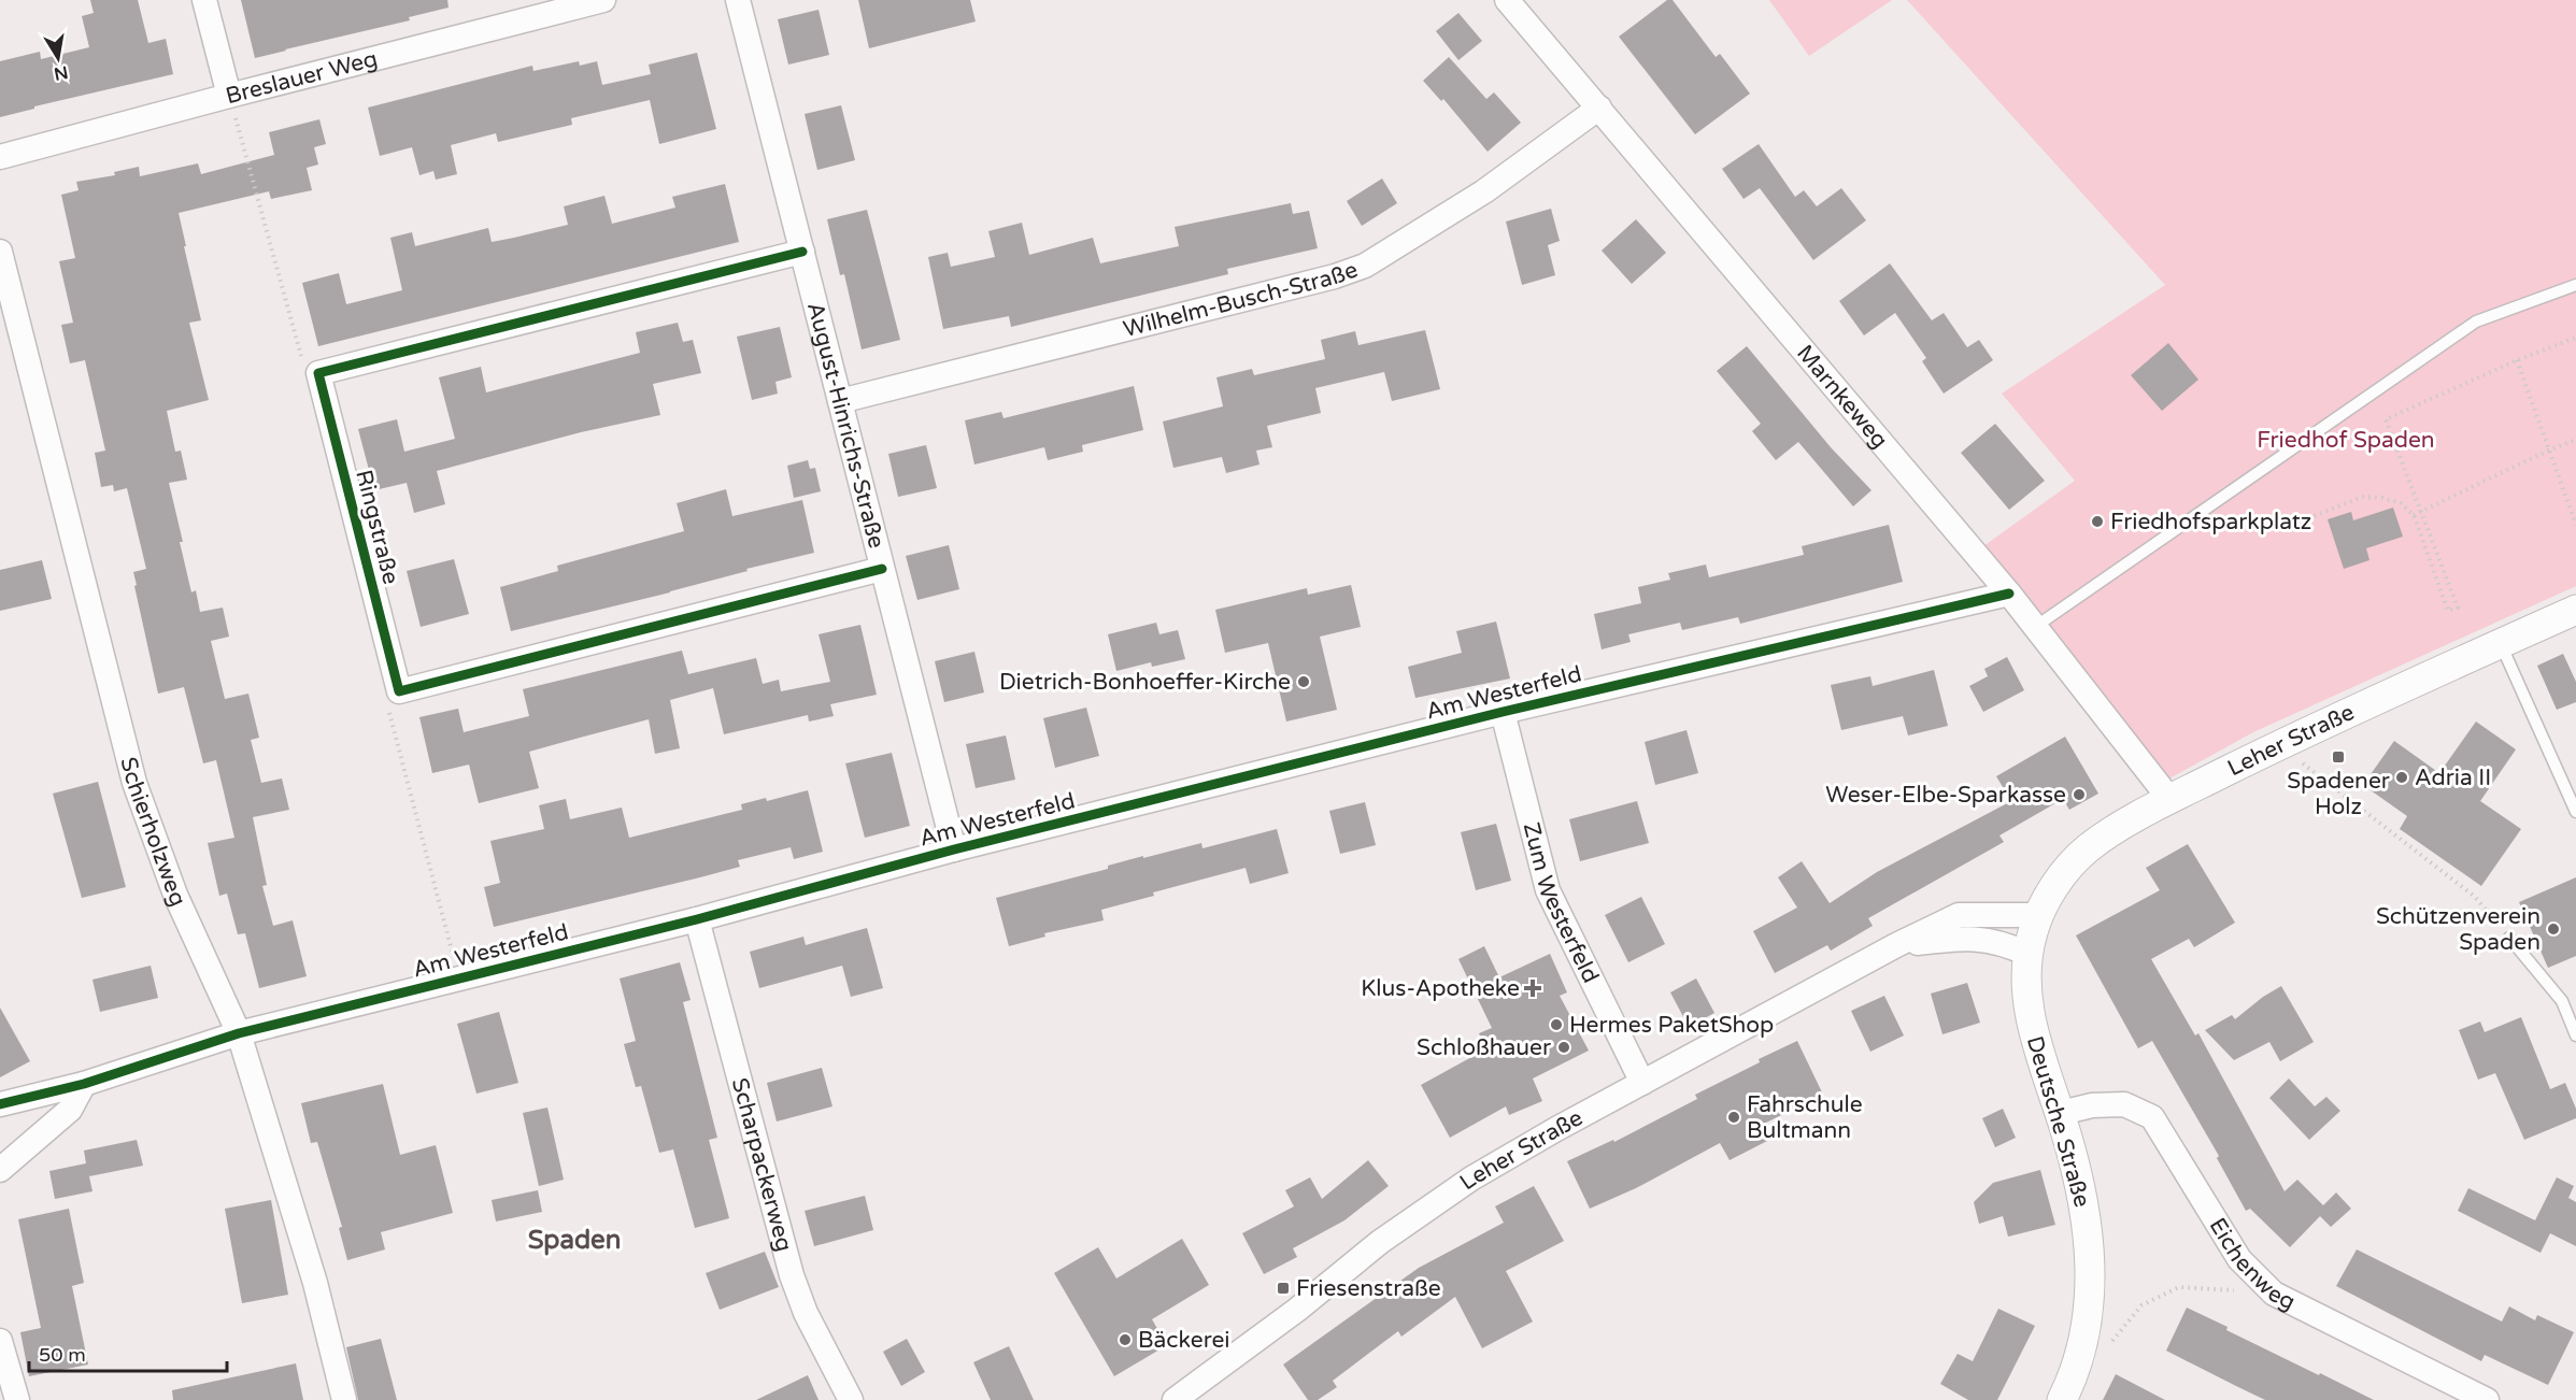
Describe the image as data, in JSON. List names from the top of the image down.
{
  "streets": {
    "street": [
      "Breslauer Weg",
      "Wilhelm-Busch-Straße",
      "Marnkeweg",
      "August-Hinrichs-Straße",
      "Ringstraße",
      "Am Westerfeld",
      "Leher Straße",
      "Schierholzweg",
      "Zum Westerfeld",
      "Deutsche Straße",
      "Scharpackerweg",
      "Eichenweg"
    ]
  },
  "crossings": [
    ["Wilhelm-Busch-Straße", "Marnkeweg"],
    ["Wilhelm-Busch-Straße", "August-Hinrichs-Straße"],
    ["Marnkeweg", "Am Westerfeld"],
    ["Marnkeweg", "Leher Straße"],
    ["August-Hinrichs-Straße", "Am Westerfeld"],
    ["Am Westerfeld", "Schierholzweg"],
    ["Am Westerfeld", "Zum Westerfeld"],
    ["Am Westerfeld", "Scharpackerweg"],
    ["Leher Straße", "Zum Westerfeld"],
    ["Leher Straße", "Deutsche Straße"],
    ["Deutsche Straße", "Eichenweg"]
  ],
  "districts": ["Spaden"],
  "parks": ["Friedhof Spaden"],
  "places": {
    "other": [
      "Friedhofsparkplatz",
      "Dietrich-Bonhoeffer-Kirche",
      "Adria II",
      "Weser-Elbe-Sparkasse",
      "Schützenverein Spaden",
      "Hermes PaketShop",
      "Schloßhauer",
      "Fahrschule Bultmann",
      "Bäckerei"
    ],
    "transit": ["Spadener Holz", "Friesenstraße"],
    "health": ["Klus-Apotheke"]
  },
  "scale_bar": "50 m",
  "north": "bottom"
}
